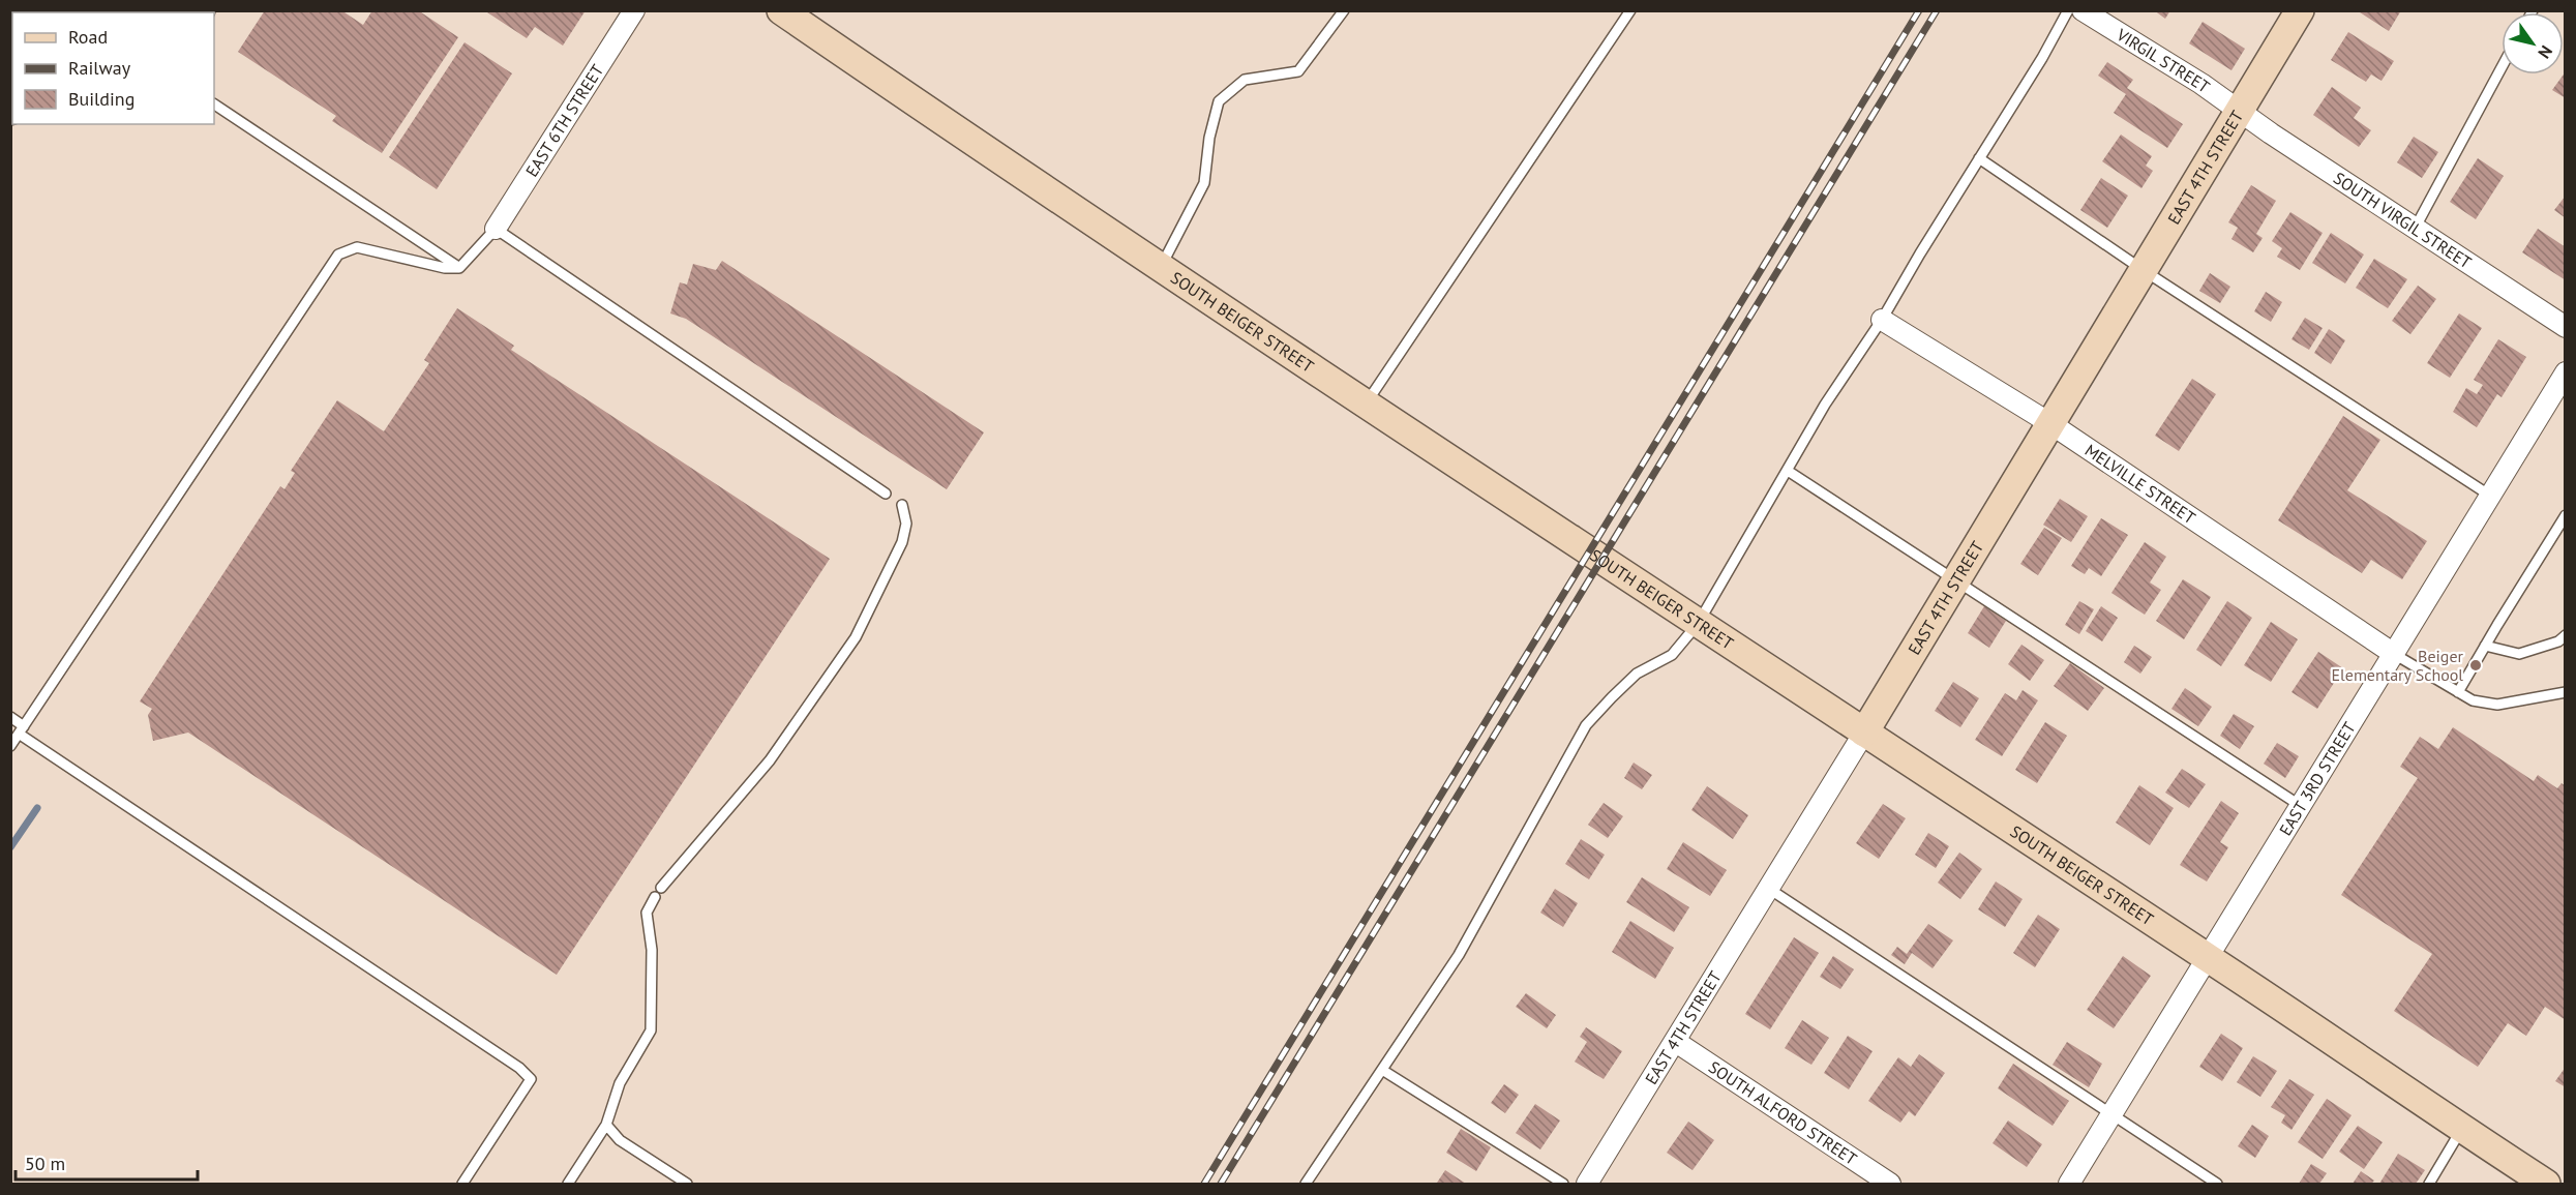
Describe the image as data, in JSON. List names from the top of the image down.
{
  "streets": {
    "street": [
      "VIRGIL STREET",
      "EAST 6TH STREET",
      "EAST 4TH STREET",
      "SOUTH VIRGIL STREET",
      "SOUTH BEIGER STREET",
      "MELVILLE STREET",
      "EAST 3RD STREET",
      "SOUTH ALFORD STREET"
    ]
  },
  "crossings": [
    ["VIRGIL STREET", "EAST 4TH STREET"],
    ["VIRGIL STREET", "SOUTH VIRGIL STREET"],
    ["EAST 4TH STREET", "SOUTH VIRGIL STREET"],
    ["EAST 4TH STREET", "SOUTH BEIGER STREET"],
    ["EAST 4TH STREET", "MELVILLE STREET"],
    ["EAST 4TH STREET", "SOUTH ALFORD STREET"],
    ["SOUTH BEIGER STREET", "EAST 3RD STREET"],
    ["MELVILLE STREET", "EAST 3RD STREET"]
  ],
  "places": ["Beiger Elementary School"],
  "legend": ["Road", "Railway", "Building"],
  "scale_bar": "50 m",
  "north": "bottom right"
}
